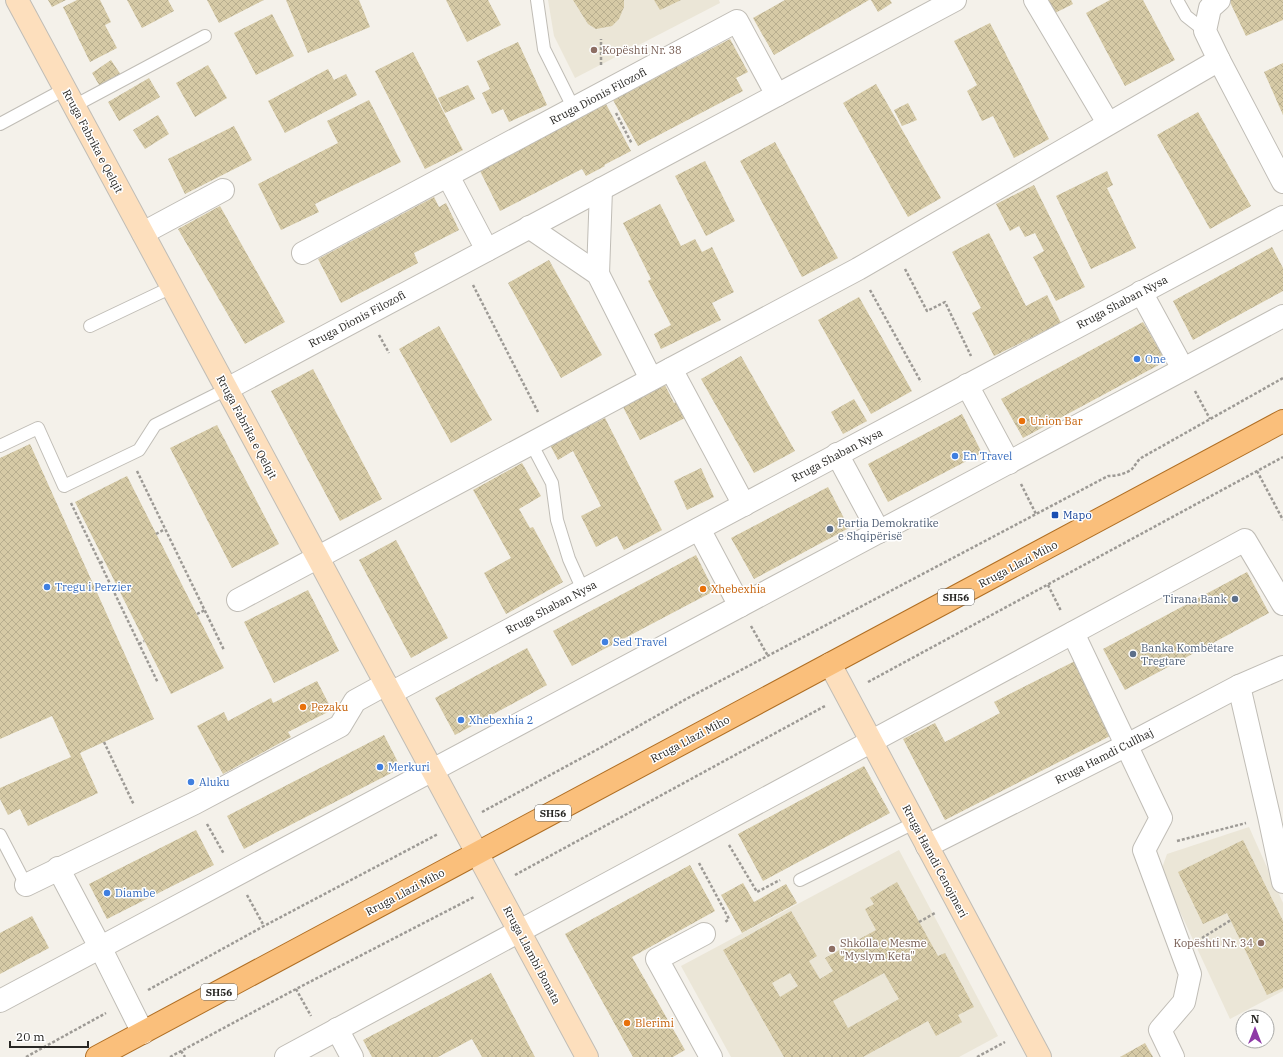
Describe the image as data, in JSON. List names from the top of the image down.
{
  "streets": {
    "main road": ["Rruga Llazi Miho", "SH56"],
    "street": [
      "Rruga Dionis Filozofi",
      "Rruga Fabrika e Qelqit",
      "Rruga Shaban Nysa",
      "Rruga Hamdi Cullhaj",
      "Rruga Hamdi Cenojmeri",
      "Rruga Llambi Bonata"
    ]
  },
  "crossings": [
    ["Rruga Dionis Filozofi", "Rruga Fabrika e Qelqit"],
    ["Rruga Fabrika e Qelqit", "Rruga Shaban Nysa"],
    ["Rruga Fabrika e Qelqit", "Rruga Llazi Miho"],
    ["Rruga Fabrika e Qelqit", "Rruga Llambi Bonata"],
    ["Rruga Llazi Miho", "Rruga Hamdi Cenojmeri"],
    ["Rruga Llazi Miho", "Rruga Llambi Bonata"],
    ["Rruga Hamdi Cullhaj", "Rruga Hamdi Cenojmeri"]
  ],
  "places": {
    "other": [
      "Kopështi Nr. 38",
      "One",
      "Union Bar",
      "En Travel",
      "Partia Demokratike e Shqipërisë",
      "Tregu i Perzier",
      "Xhebexhia",
      "Tirana Bank",
      "Sed Travel",
      "Banka Kombëtare Tregtare",
      "Pezaku",
      "Xhebexhia 2",
      "Merkuri",
      "Aluku",
      "Diambe",
      "Kopështi Nr. 34",
      "Shkolla e Mesme \"Myslym Keta\"",
      "Blerimi"
    ],
    "transit": ["Mapo"]
  },
  "scale_bar": "20 m",
  "north": "top"
}
